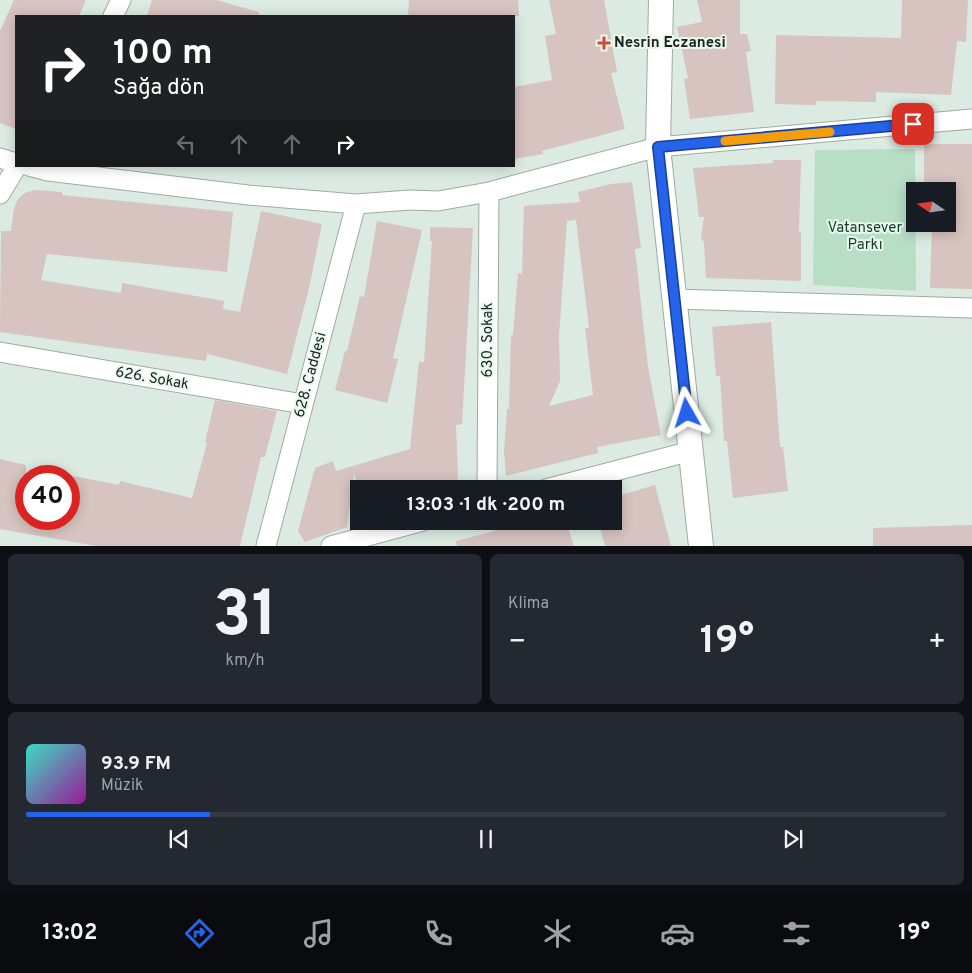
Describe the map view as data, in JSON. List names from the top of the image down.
{
  "streets": {
    "street": ["630. Sokak", "628. Caddesi", "626. Sokak"]
  },
  "crossings": [
    ["628. Caddesi", "626. Sokak"]
  ],
  "parks": ["Vatansever Parkı"],
  "places": {
    "health": ["Nesrin Eczanesi"]
  },
  "north": "left",
  "page": {
    "turn": ["100 m", "Sağa dön"],
    "limit": "40",
    "trip": "13:03 · 1 dk · 200 m",
    "tile": [
      ["31", "km/h"],
      "Klima"
    ],
    "heat": ["−", "19°", "+"],
    "song": ["93.9 FM", "Müzik"],
    "tabs": ["13:02", "19°"]
  }
}
